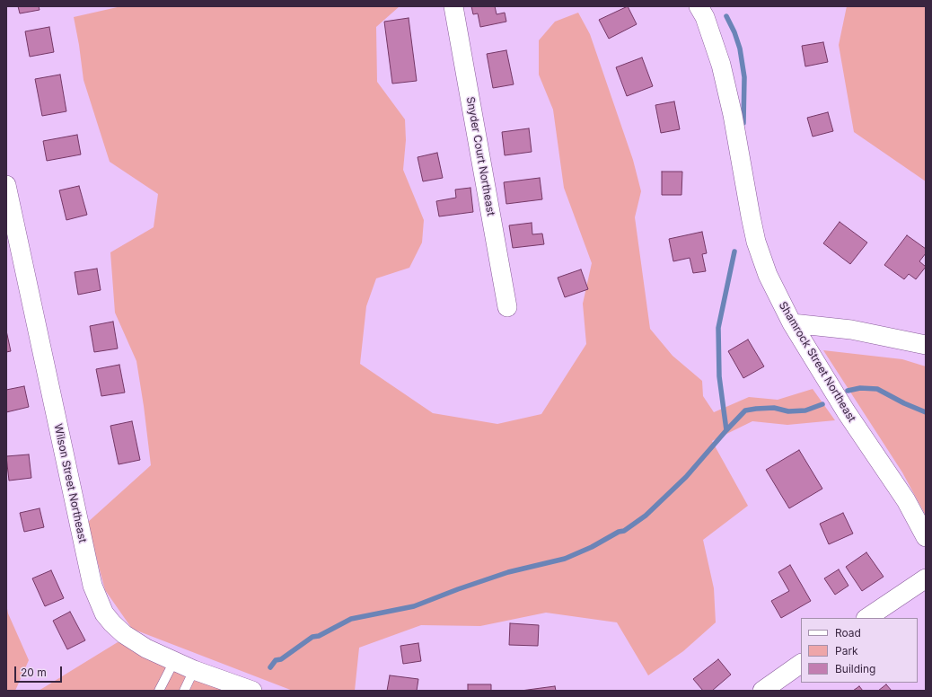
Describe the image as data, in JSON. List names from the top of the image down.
{
  "streets": {
    "street": ["Snyder Court Northeast", "Shamrock Street Northeast", "Wilson Street Northeast"]
  },
  "legend": ["Road", "Park", "Building"],
  "scale_bar": "20 m"
}
